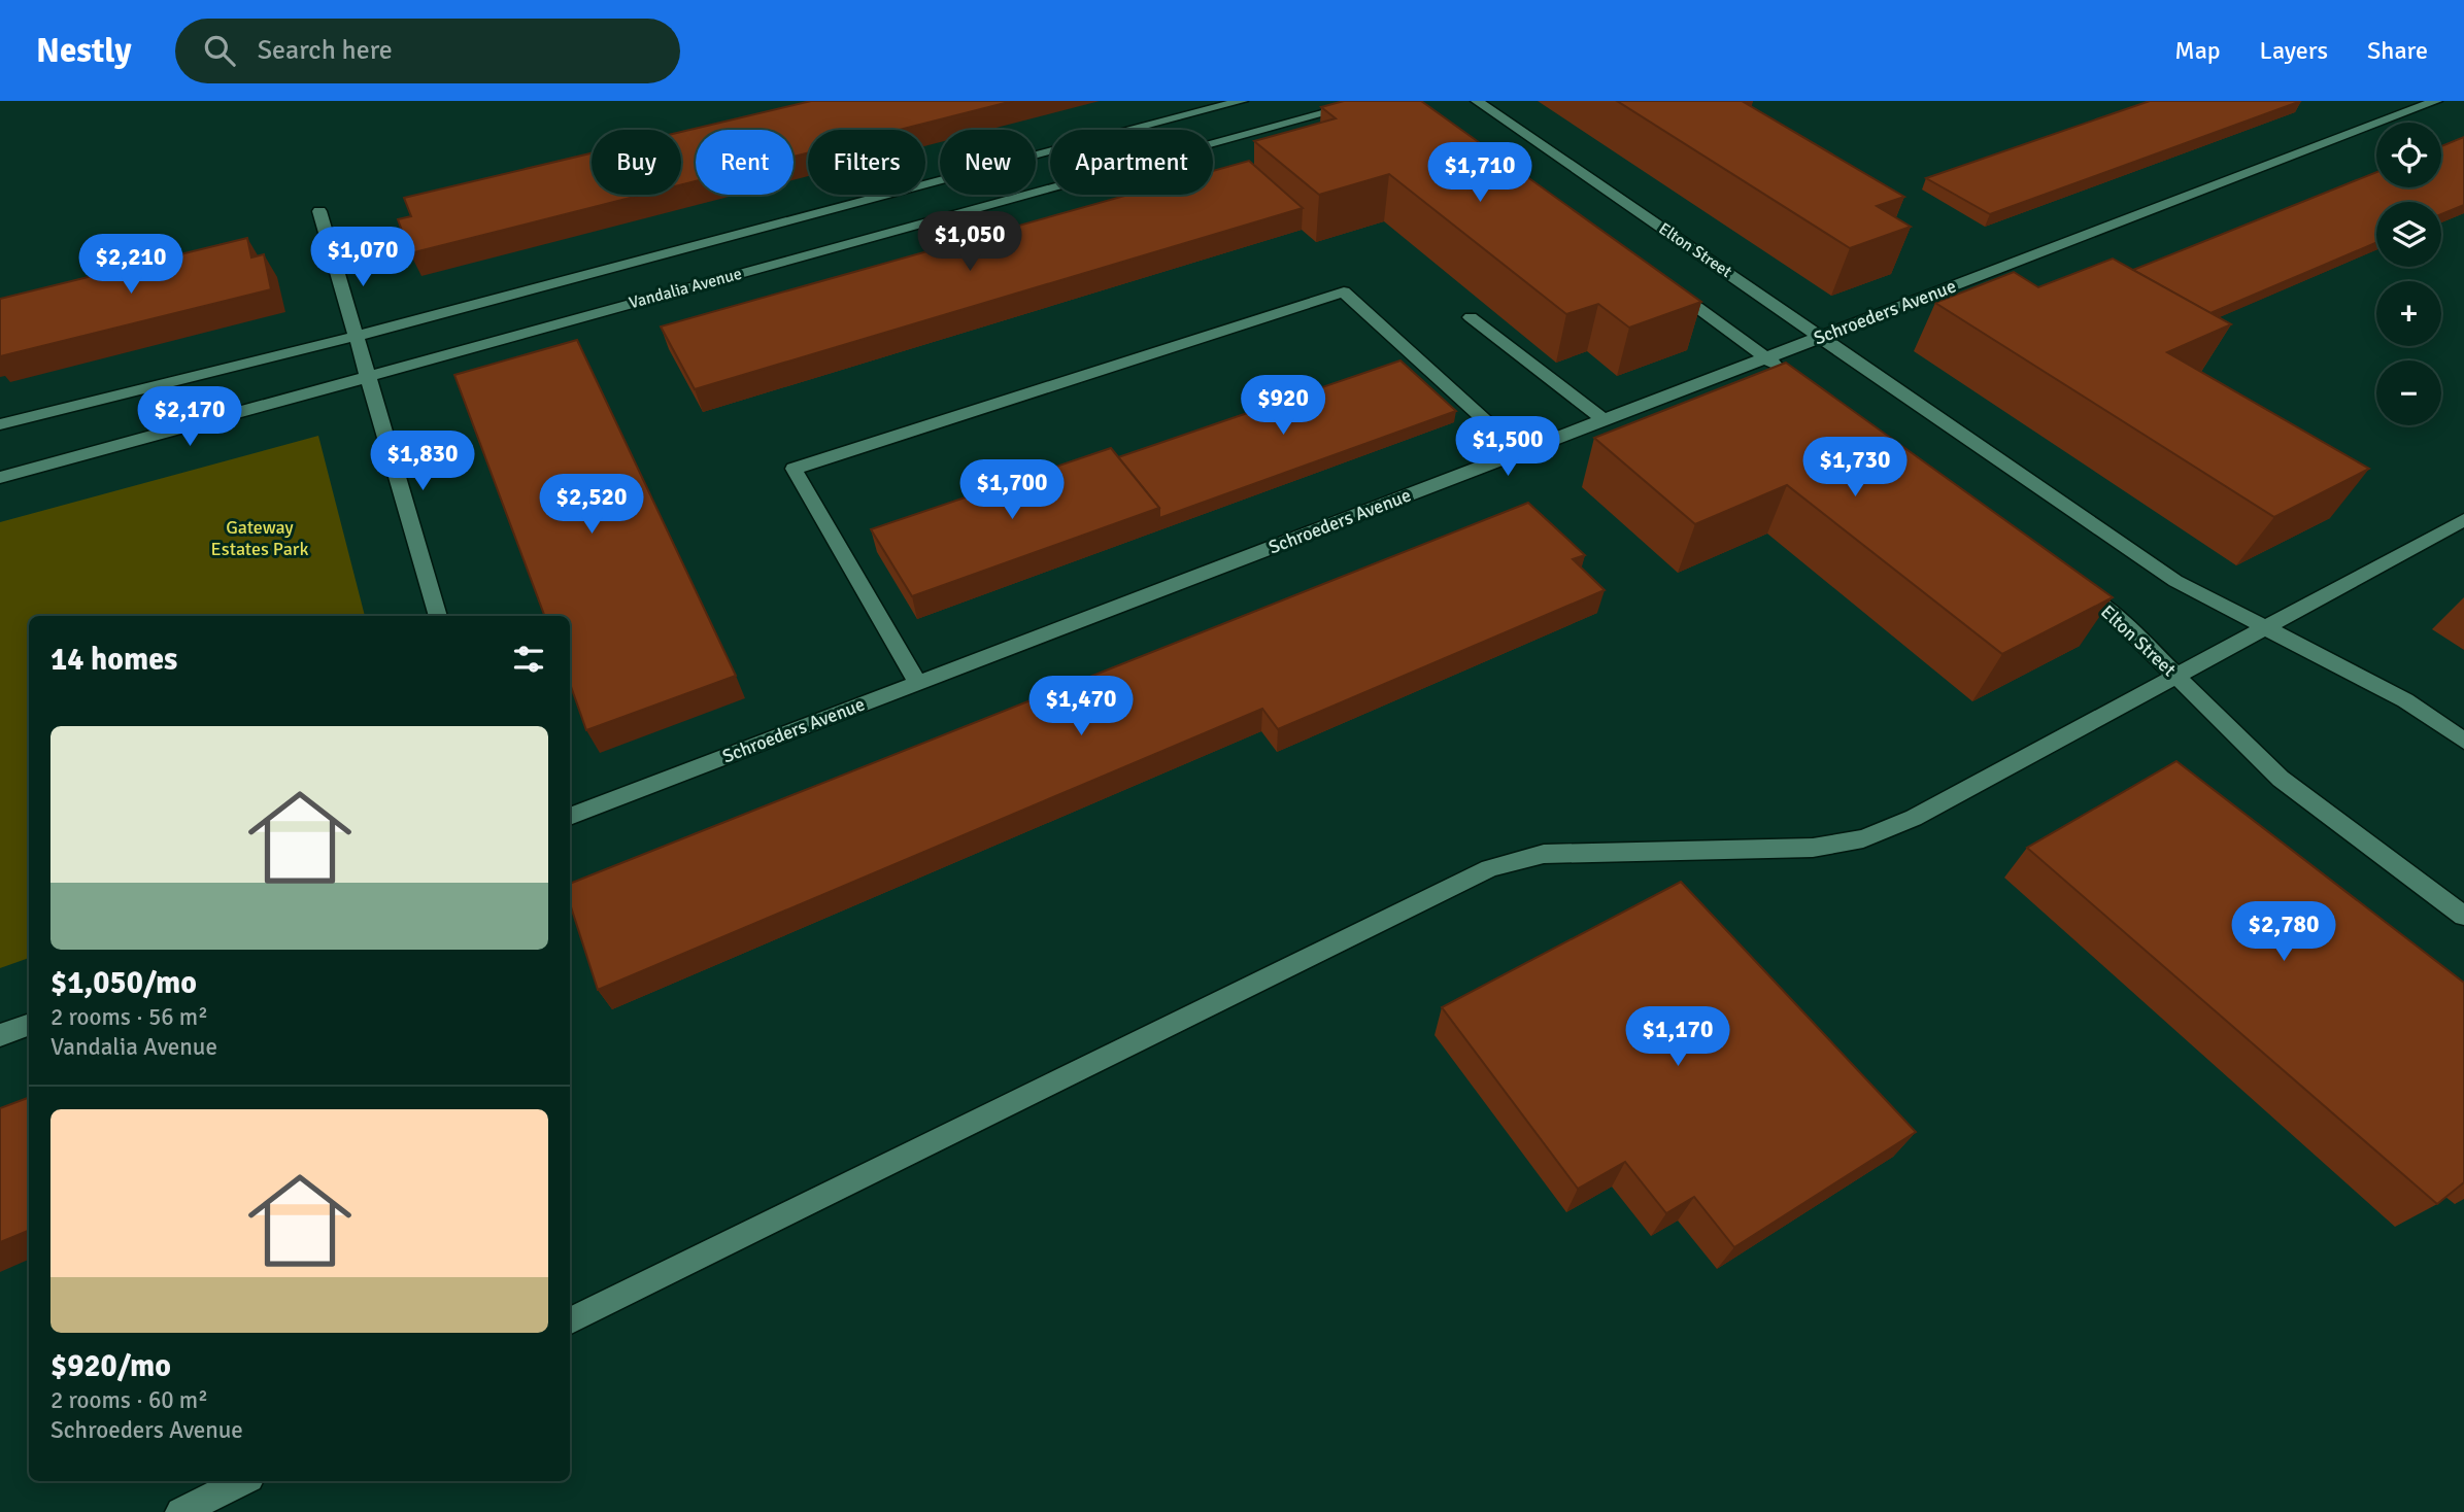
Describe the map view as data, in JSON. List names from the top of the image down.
{
  "streets": {
    "street": ["Elton Street", "Vandalia Avenue", "Schroeders Avenue"]
  },
  "crossings": [
    ["Elton Street", "Schroeders Avenue"]
  ],
  "parks": ["Gateway Estates Park"],
  "page": {
    "header": "Nestly",
    "search": "Search here",
    "nav": ["Map", "Layers", "Share"],
    "map_buttons": ["+", "−"],
    "chip": [
      "Buy",
      "Rent",
      "Filters",
      "New",
      "Apartment"
    ],
    "price": [
      "$1,710",
      "$1,050",
      "$1,070",
      "$2,210",
      "$920",
      "$2,170",
      "$1,500",
      "$1,830",
      "$1,730",
      "$1,700",
      "$2,520",
      "$1,470",
      "$2,780",
      "$1,170"
    ],
    "heading": "14 homes",
    "list": [
      {
        "name": "$1,050/mo",
        "note": "2 rooms · 56 m² · Vandalia Avenue"
      },
      {
        "name": "$920/mo",
        "note": "2 rooms · 60 m² · Schroeders Avenue"
      }
    ]
  }
}
